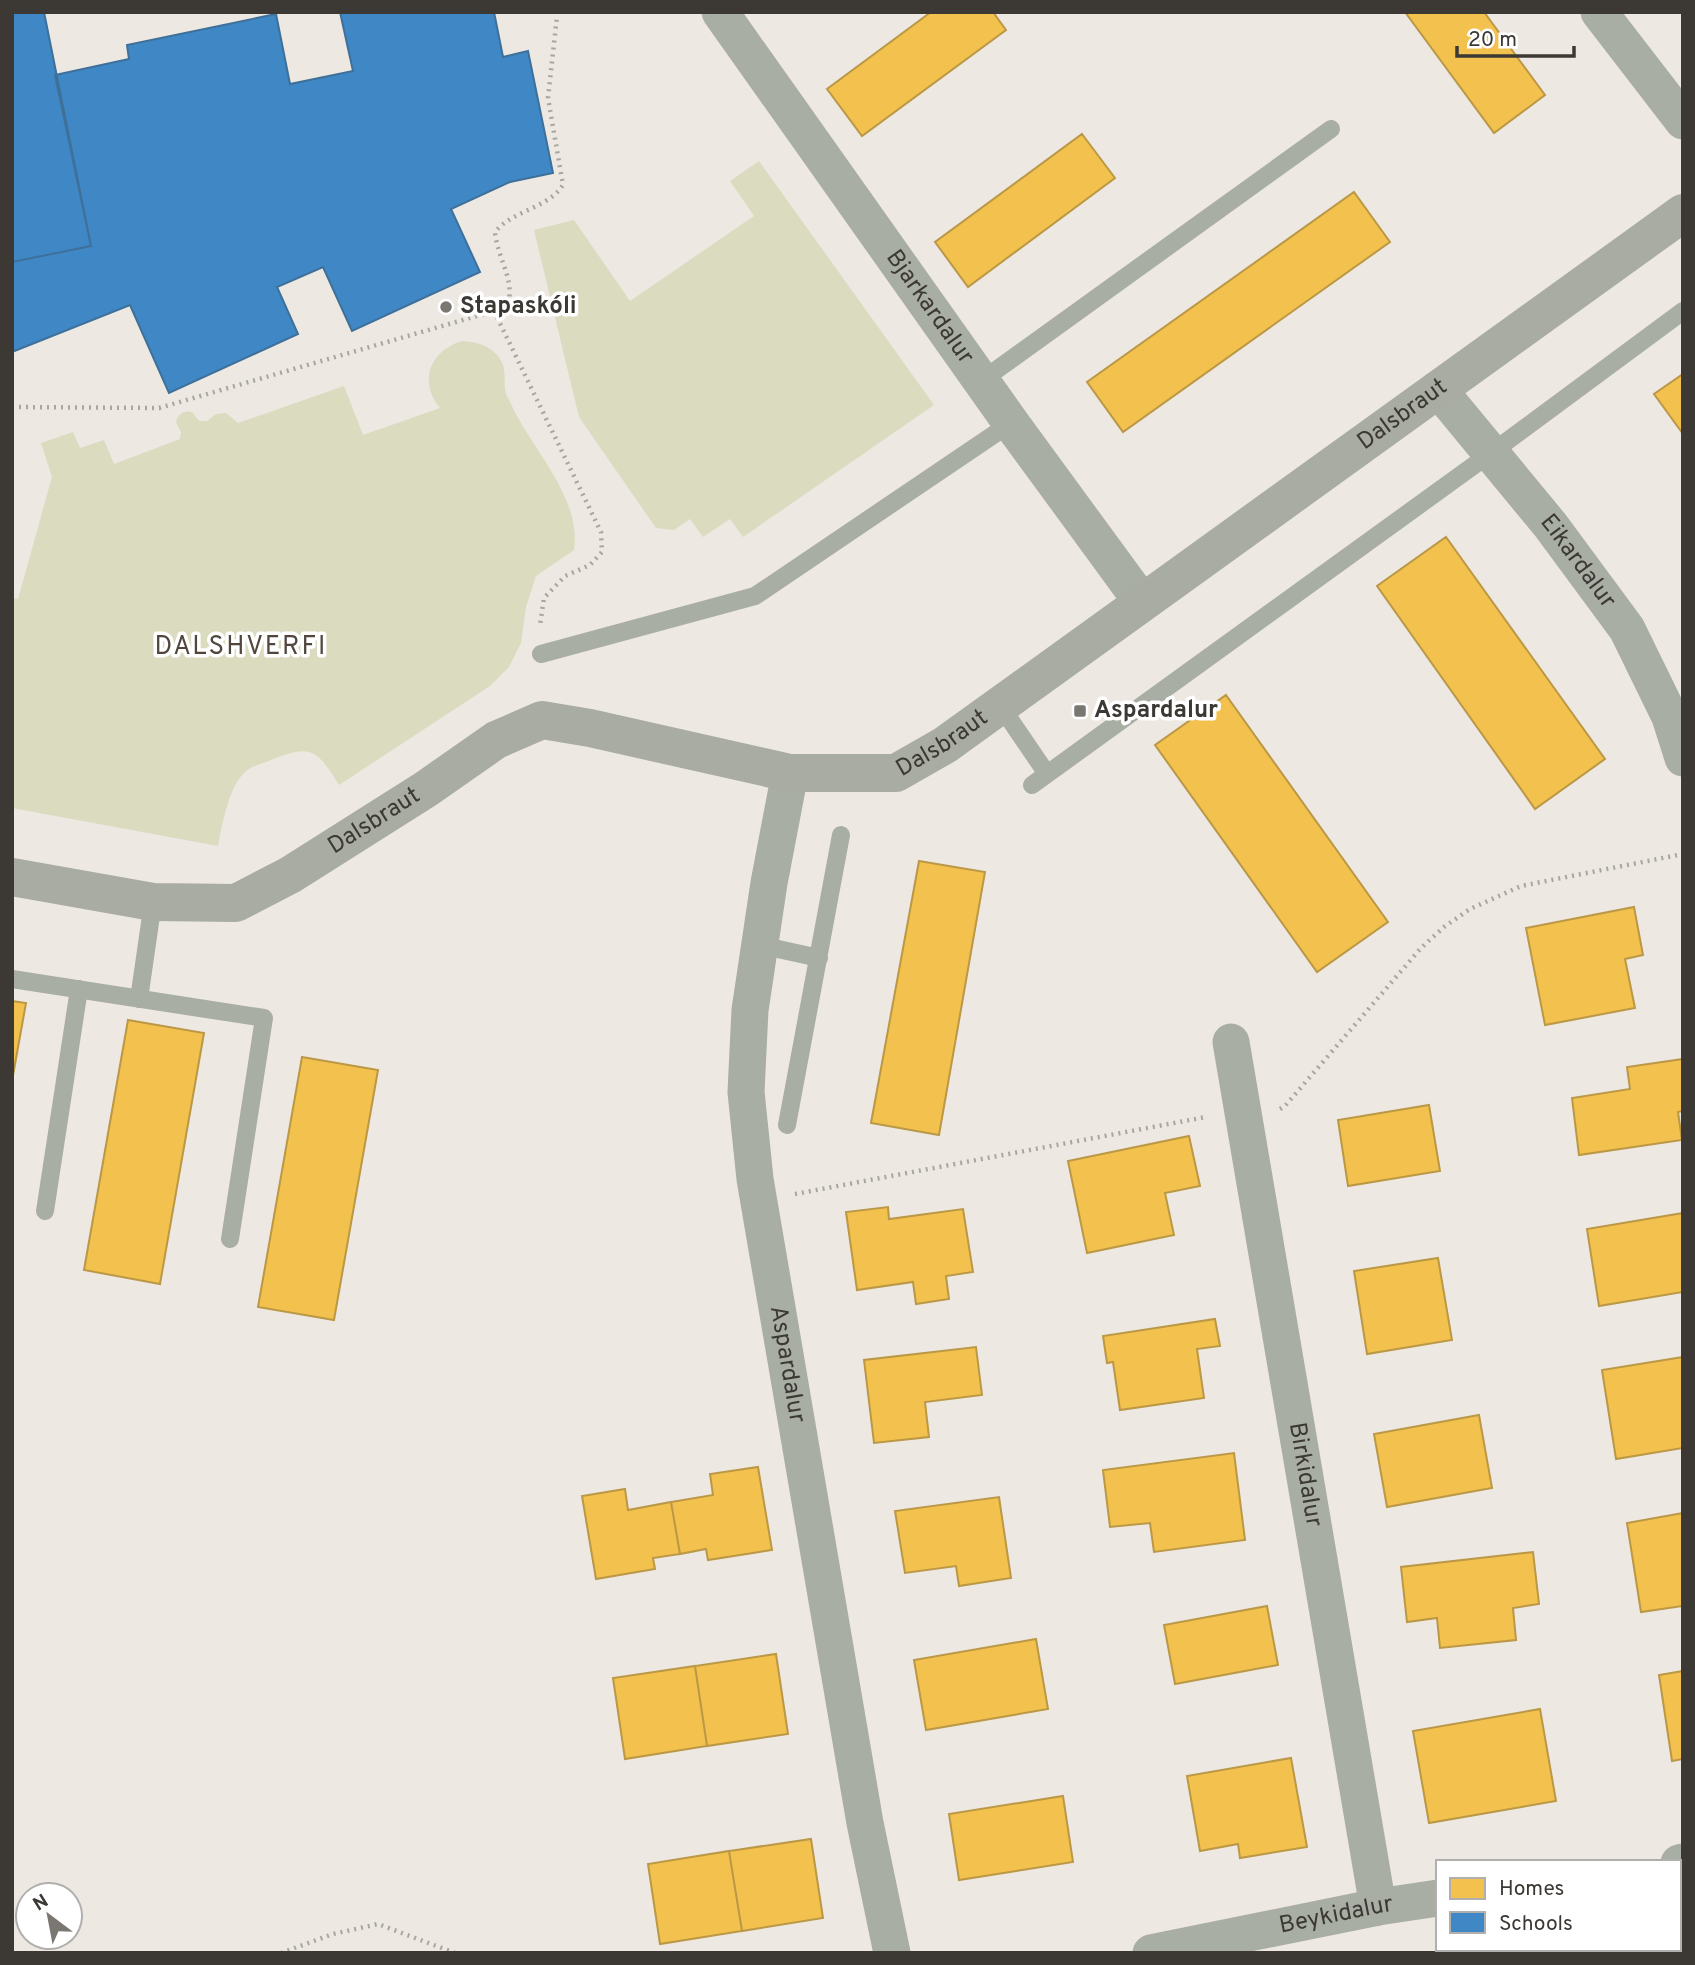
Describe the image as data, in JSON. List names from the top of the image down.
{
  "streets": {
    "street": [
      "Bjarkardalur",
      "Dalsbraut",
      "Eikardalur",
      "Aspardalur",
      "Birkidalur",
      "Beykidalur"
    ]
  },
  "crossings": [
    ["Bjarkardalur", "Dalsbraut"],
    ["Dalsbraut", "Eikardalur"],
    ["Dalsbraut", "Aspardalur"],
    ["Birkidalur", "Beykidalur"]
  ],
  "districts": ["DALSHVERFI"],
  "places": {
    "other": ["Stapaskóli"],
    "transit": ["Aspardalur"]
  },
  "legend": ["Homes", "Schools"],
  "scale_bar": "20 m",
  "north": "top left"
}
